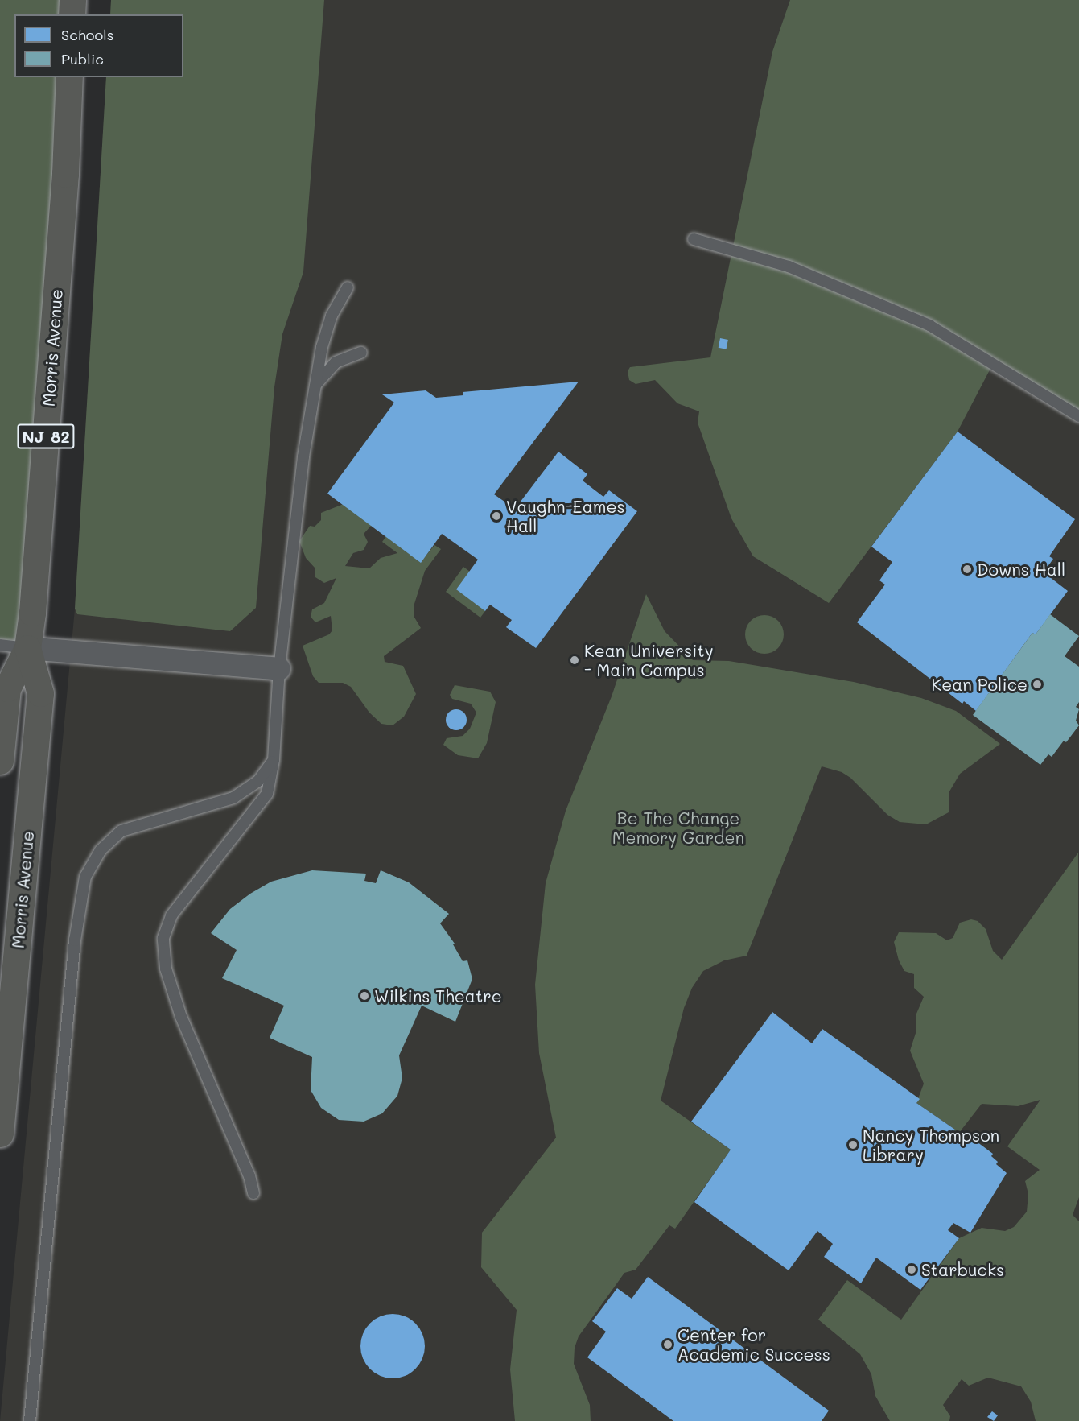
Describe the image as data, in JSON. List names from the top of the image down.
{
  "streets": {
    "main road": ["Morris Avenue", "NJ 82"]
  },
  "parks": ["Be The Change Memory Garden"],
  "places": [
    "Vaughn-Eames Hall",
    "Downs Hall",
    "Kean University - Main Campus",
    "Kean Police",
    "Wilkins Theatre",
    "Nancy Thompson Library",
    "Starbucks",
    "Center for Academic Success"
  ],
  "legend": ["Schools", "Public"]
}
